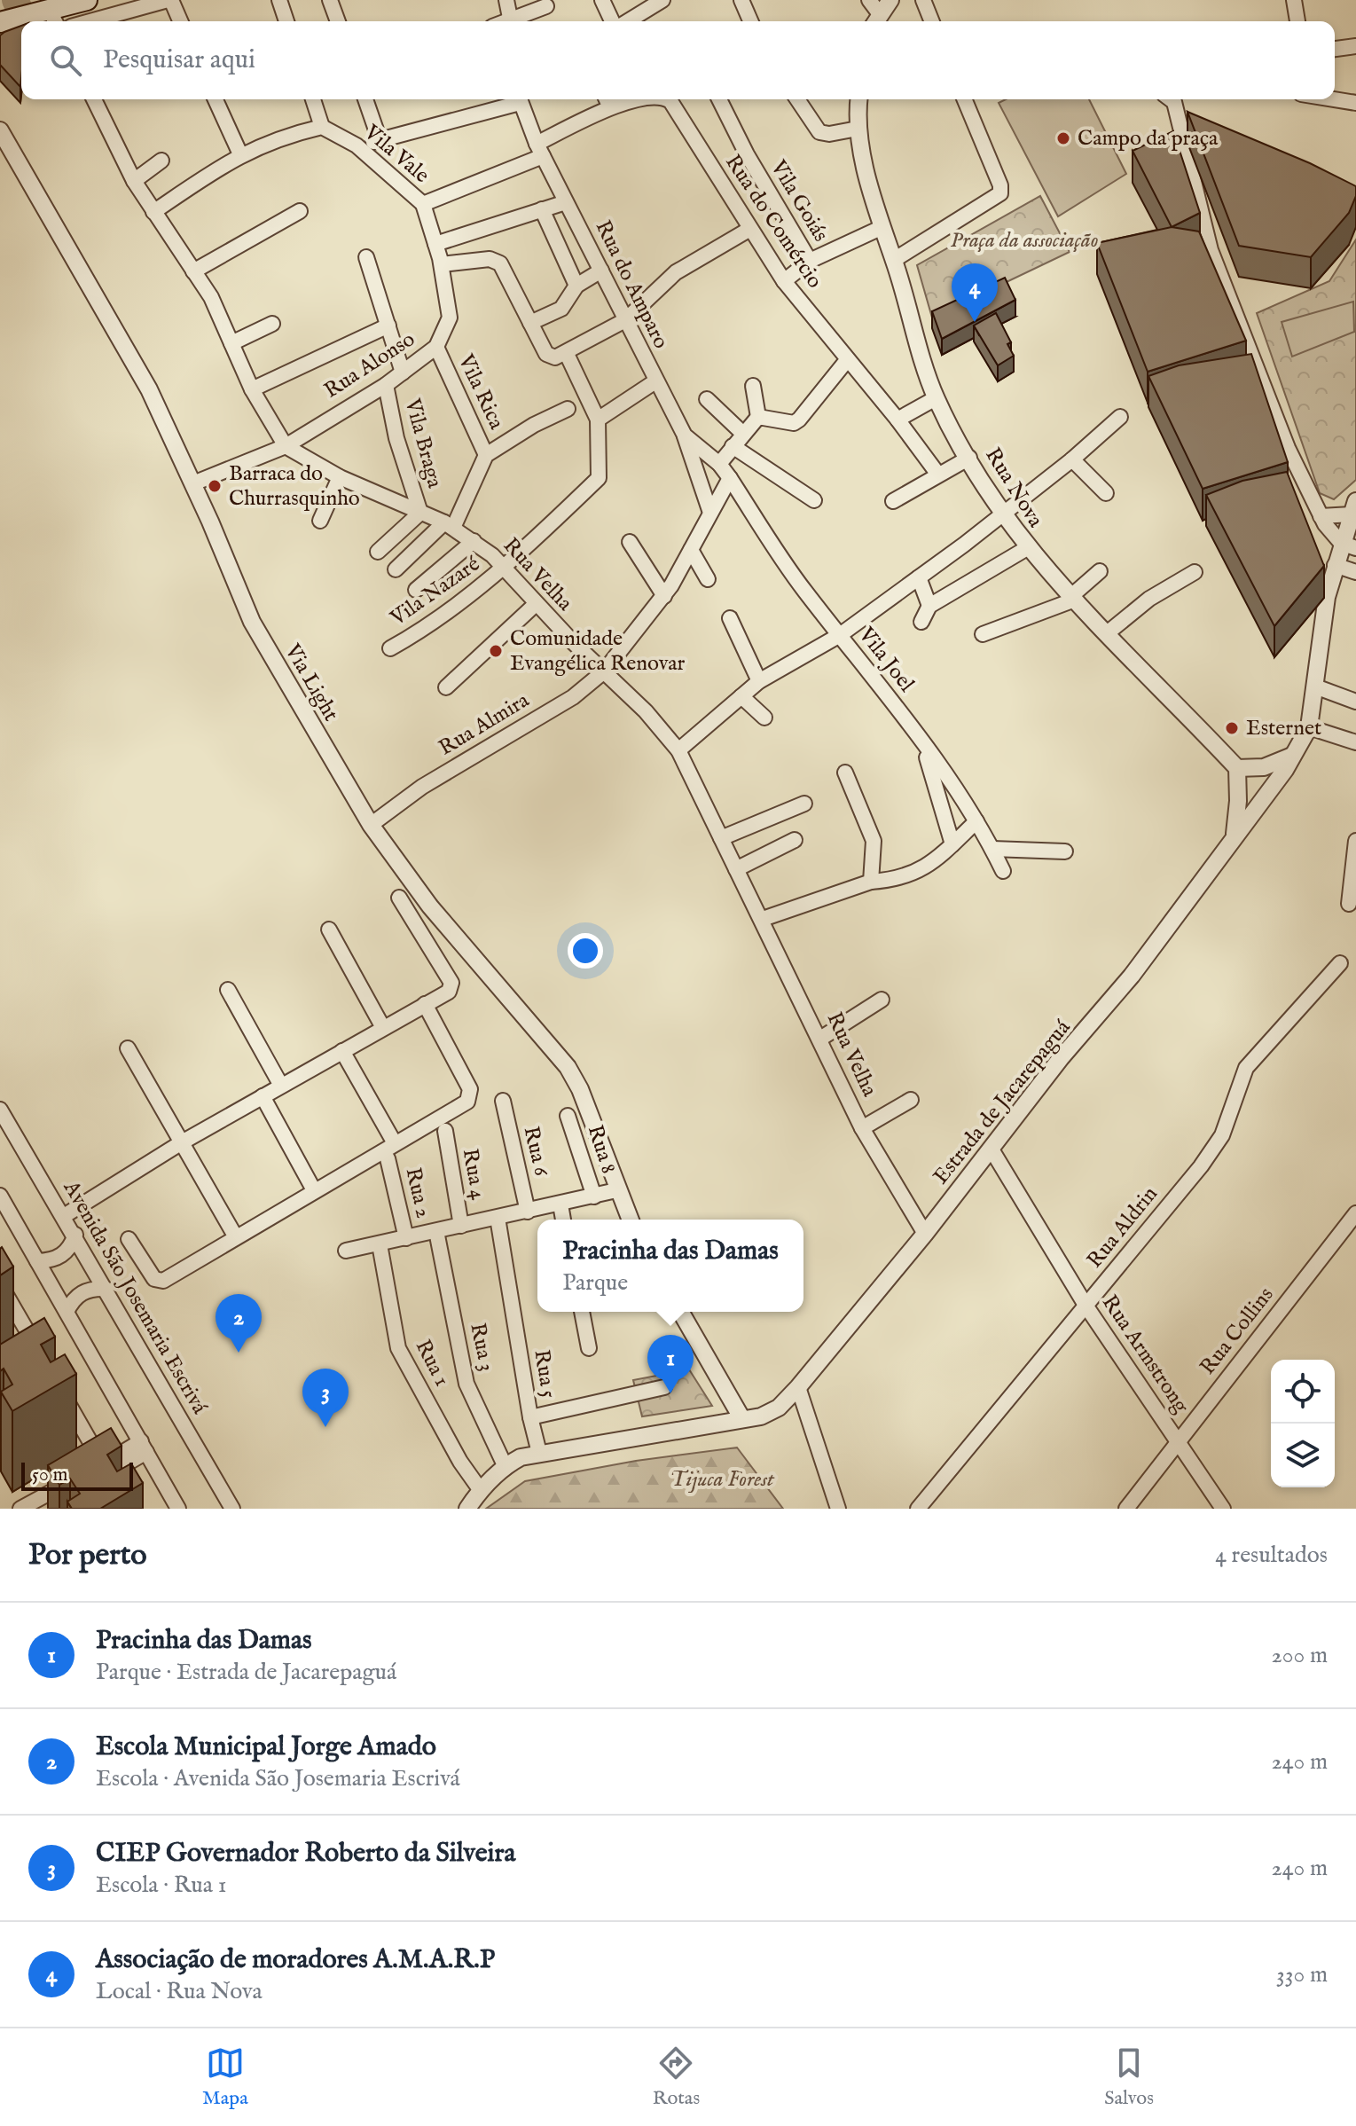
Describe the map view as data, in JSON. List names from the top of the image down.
{
  "streets": {
    "street": [
      "Vila Vale",
      "Vila Goiás",
      "Rua do Comércio",
      "Rua do Amparo",
      "Rua Alonso",
      "Vila Rica",
      "Vila Braga",
      "Rua Nova",
      "Rua Velha",
      "Vila Nazaré",
      "Vila Joel",
      "Via Light",
      "Rua Almira",
      "Estrada de Jacarepaguá",
      "Rua 8",
      "Rua 6",
      "Rua 4",
      "Rua 2",
      "Rua Aldrin",
      "Avenida São Josemaria Escrivá",
      "Rua Collins",
      "Rua 3",
      "Rua Armstrong",
      "Rua 1",
      "Rua 5"
    ]
  },
  "crossings": [
    ["Vila Vale", "Rua do Comércio"],
    ["Vila Vale", "Rua do Amparo"],
    ["Vila Vale", "Rua Alonso"],
    ["Vila Goiás", "Rua Nova"],
    ["Rua do Comércio", "Rua do Amparo"],
    ["Rua do Amparo", "Vila Joel"],
    ["Rua do Amparo", "Rua Almira"],
    ["Rua Alonso", "Vila Rica"],
    ["Rua Alonso", "Vila Braga"],
    ["Rua Alonso", "Rua Velha"],
    ["Rua Alonso", "Via Light"],
    ["Vila Braga", "Rua Velha"],
    ["Rua Velha", "Vila Nazaré"],
    ["Rua Velha", "Rua Almira"],
    ["Rua Velha", "Estrada de Jacarepaguá"],
    ["Vila Joel", "Rua Almira"],
    ["Via Light", "Rua Almira"],
    ["Estrada de Jacarepaguá", "Rua 3"],
    ["Estrada de Jacarepaguá", "Rua Armstrong"],
    ["Estrada de Jacarepaguá", "Rua 1"],
    ["Estrada de Jacarepaguá", "Rua 5"],
    ["Rua Aldrin", "Rua Armstrong"],
    ["Rua Collins", "Rua Armstrong"]
  ],
  "parks": ["Praça da associação", "Tijuca Forest"],
  "places": [
    "Campo da praça",
    "Barraca do Churrasquinho",
    "Comunidade Evangélica Renovar",
    "Esternet"
  ],
  "scale_bar": "50 m",
  "page": {
    "search": "Pesquisar aqui",
    "pins": [
      "4",
      "2",
      "1",
      "3"
    ],
    "popup": ["Pracinha das Damas", "Parque"],
    "scale": "50 m",
    "heading": ["Por perto", "4 resultados"],
    "list": [
      {
        "mark": "1",
        "name": "Pracinha das Damas",
        "note": "Parque · Estrada de Jacarepaguá",
        "value": "200 m"
      },
      {
        "mark": "2",
        "name": "Escola Municipal Jorge Amado",
        "note": "Escola · Avenida São Josemaria Escrivá",
        "value": "240 m"
      },
      {
        "mark": "3",
        "name": "CIEP Governador Roberto da Silveira",
        "note": "Escola · Rua 1",
        "value": "240 m"
      },
      {
        "mark": "4",
        "name": "Associação de moradores A.M.A.R.P",
        "note": "Local · Rua Nova",
        "value": "330 m"
      }
    ],
    "nav": ["Mapa", "Rotas", "Salvos"]
  }
}
